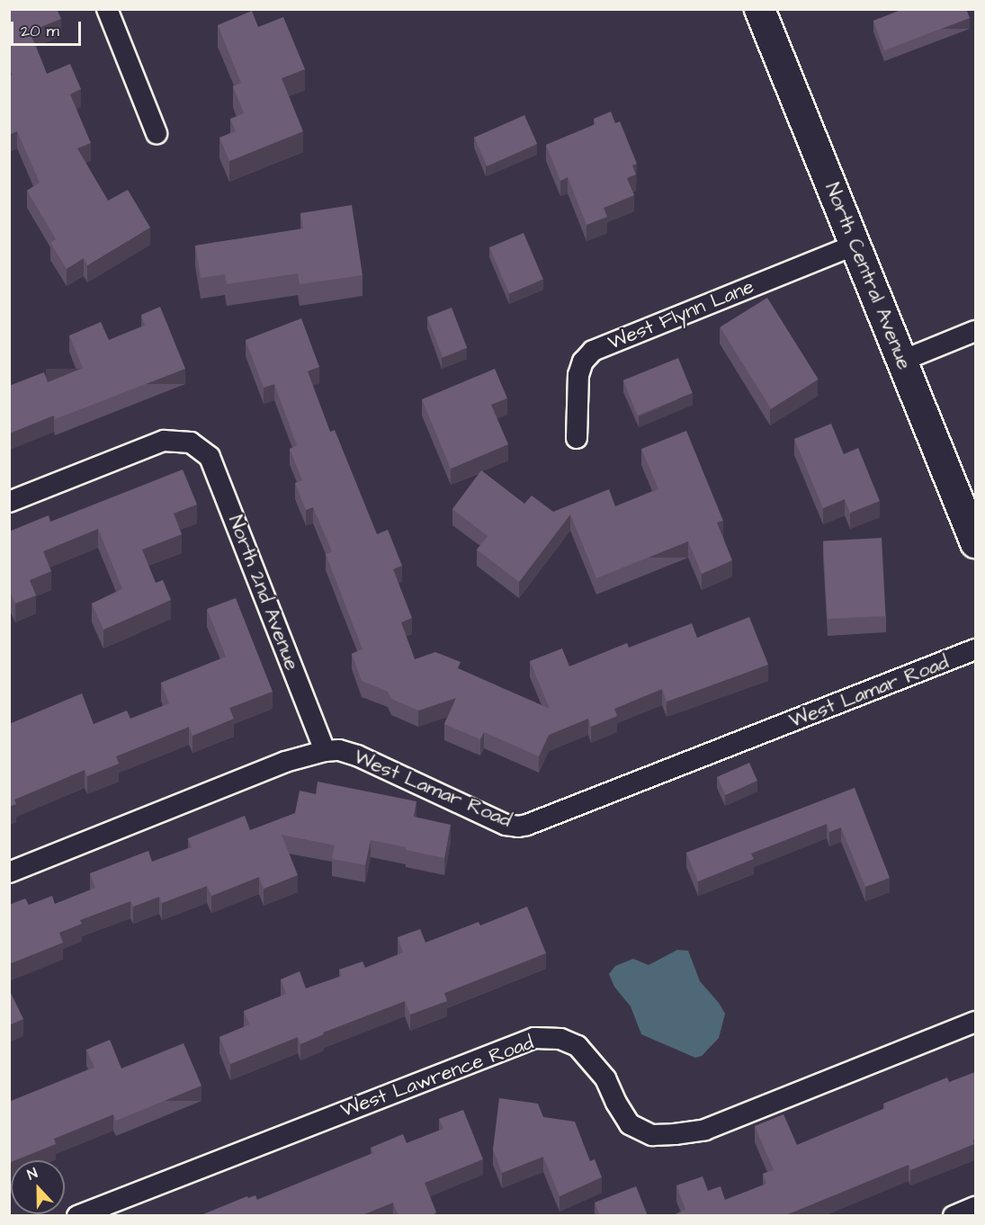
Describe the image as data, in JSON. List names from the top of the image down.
{
  "streets": {
    "main road": ["North Central Avenue"],
    "street": [
      "West Flynn Lane",
      "North 2nd Avenue",
      "West Lamar Road",
      "West Lawrence Road"
    ]
  },
  "crossings": [
    ["North Central Avenue", "West Flynn Lane"],
    ["North 2nd Avenue", "West Lamar Road"]
  ],
  "scale_bar": "20 m",
  "north": "top"
}
